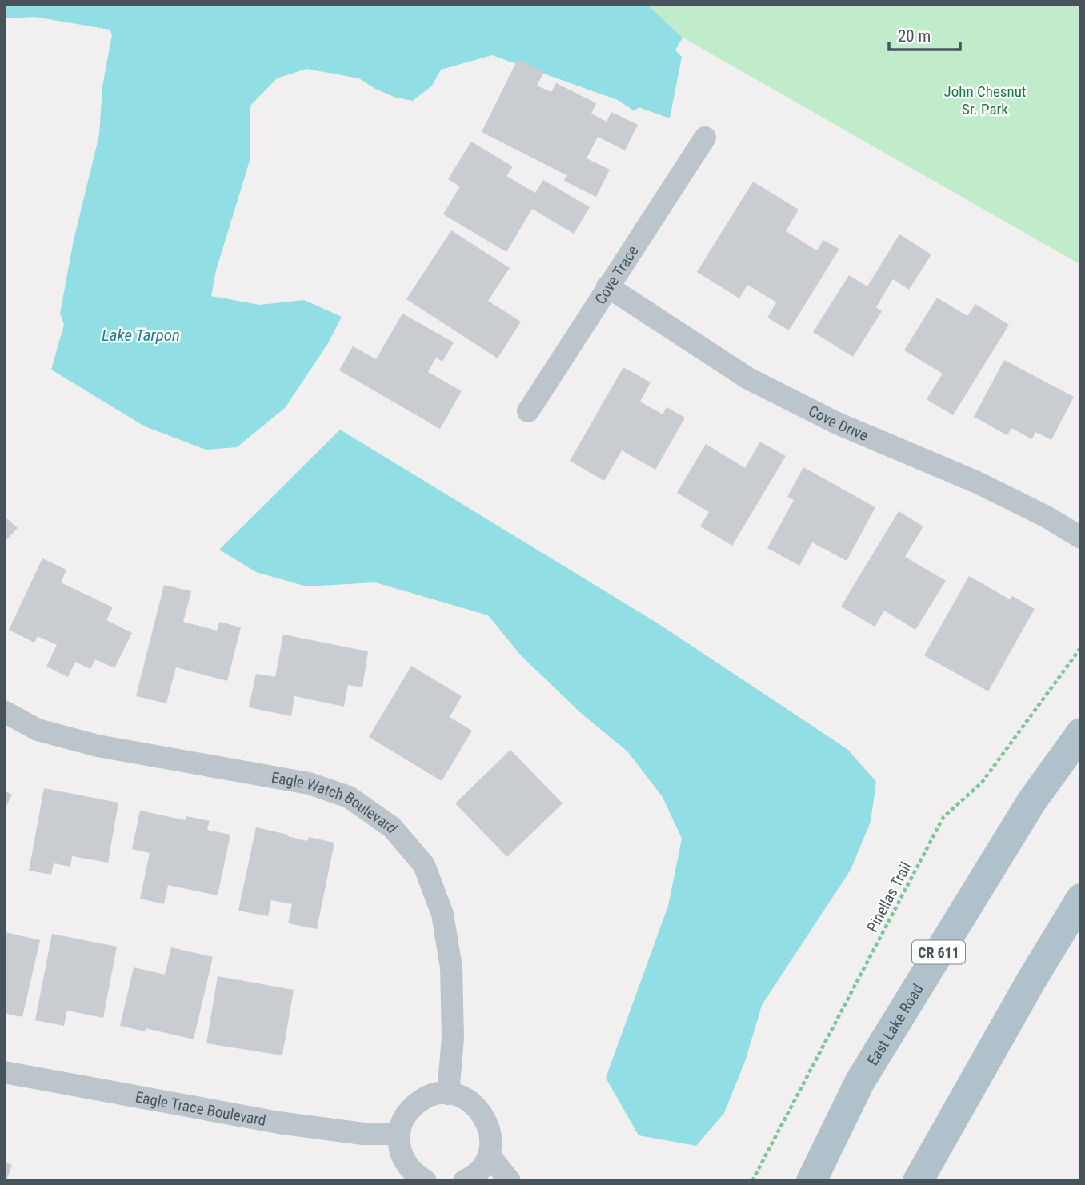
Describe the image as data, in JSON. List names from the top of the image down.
{
  "streets": {
    "main road": ["CR 611", "East Lake Road"],
    "street": [
      "Cove Trace",
      "Cove Drive",
      "Eagle Watch Boulevard",
      "Eagle Trace Boulevard"
    ],
    "path": ["Pinellas Trail"]
  },
  "crossings": [
    ["Cove Trace", "Cove Drive"]
  ],
  "water": ["Lake Tarpon"],
  "parks": ["John Chesnut Sr. Park"],
  "scale_bar": "20 m"
}
